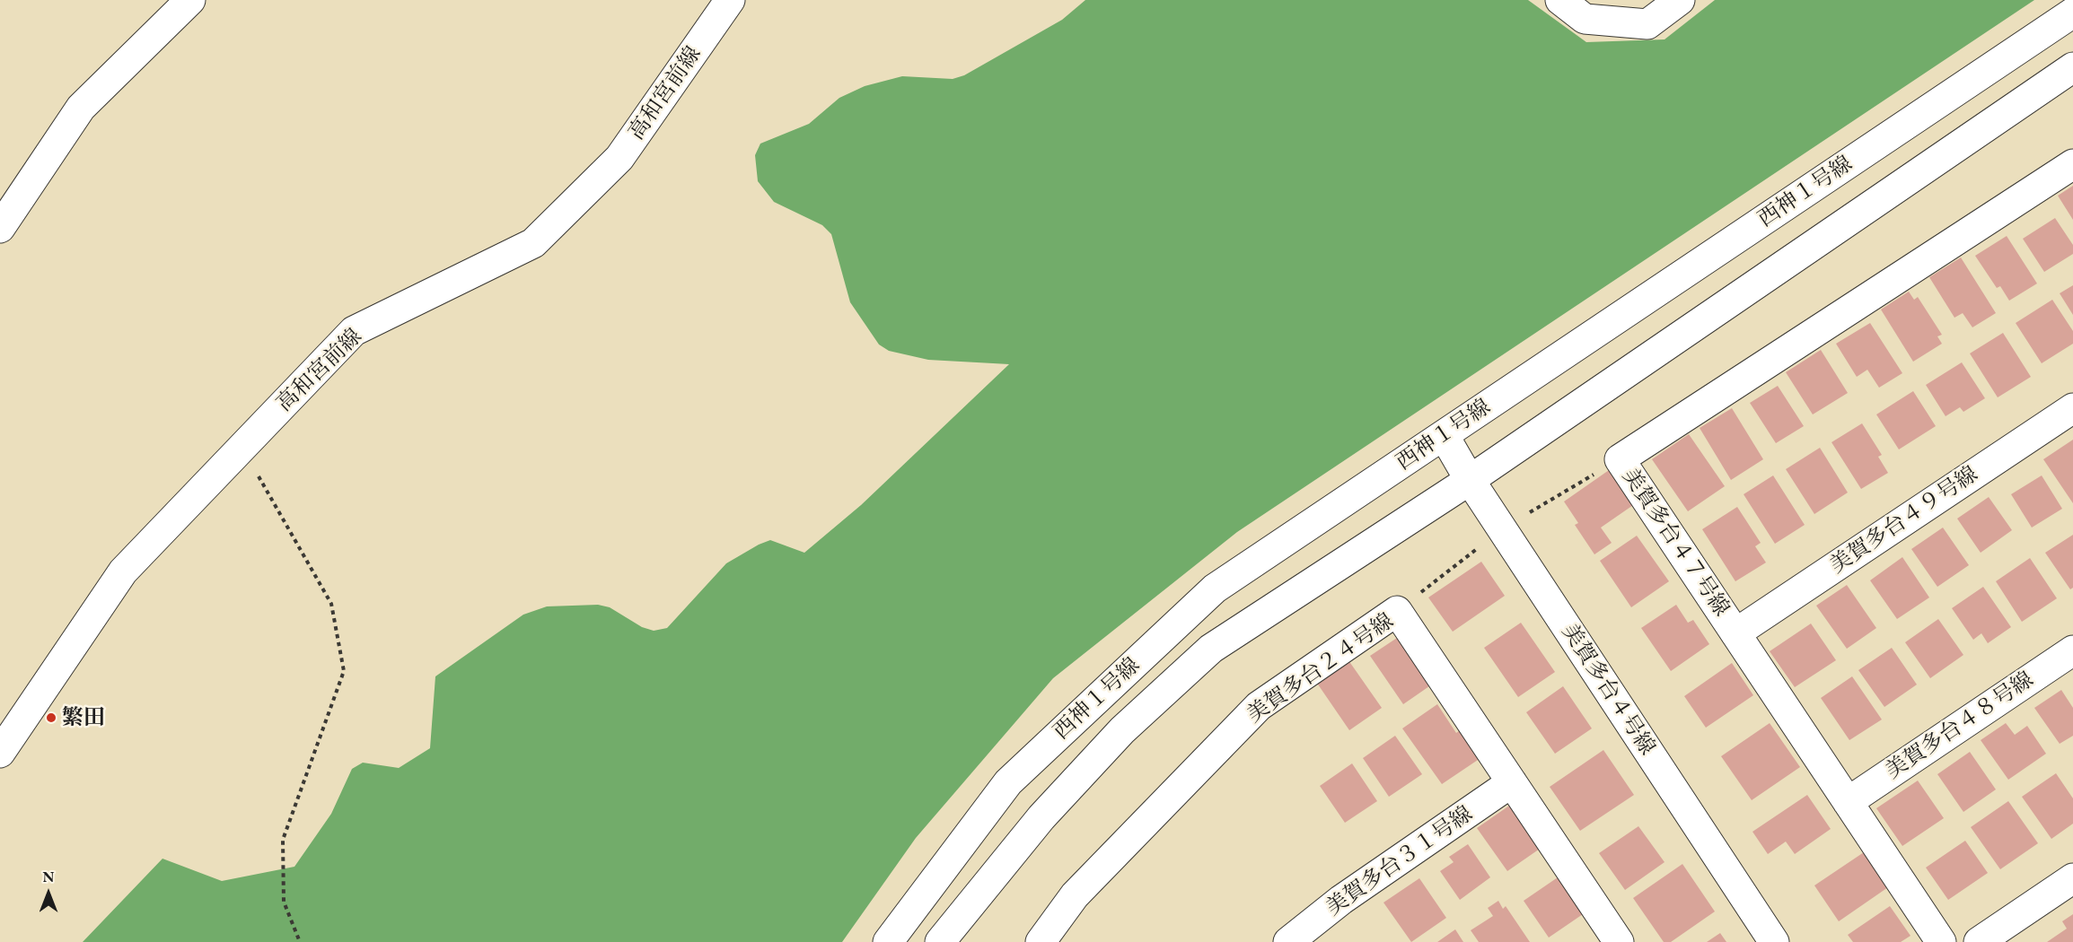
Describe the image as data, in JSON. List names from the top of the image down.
{
  "streets": {
    "street": [
      "高和宮前線",
      "西神１号線",
      "美賀多台４９号線",
      "美賀多台４７号線",
      "美賀多台２４号線",
      "美賀多台４号線",
      "美賀多台４８号線",
      "美賀多台３１号線"
    ]
  },
  "crossings": [
    ["西神１号線", "美賀多台４号線"],
    ["美賀多台４９号線", "美賀多台４７号線"],
    ["美賀多台４７号線", "美賀多台４８号線"],
    ["美賀多台２４号線", "美賀多台３１号線"]
  ],
  "places": ["繁田"],
  "north": "top"
}
